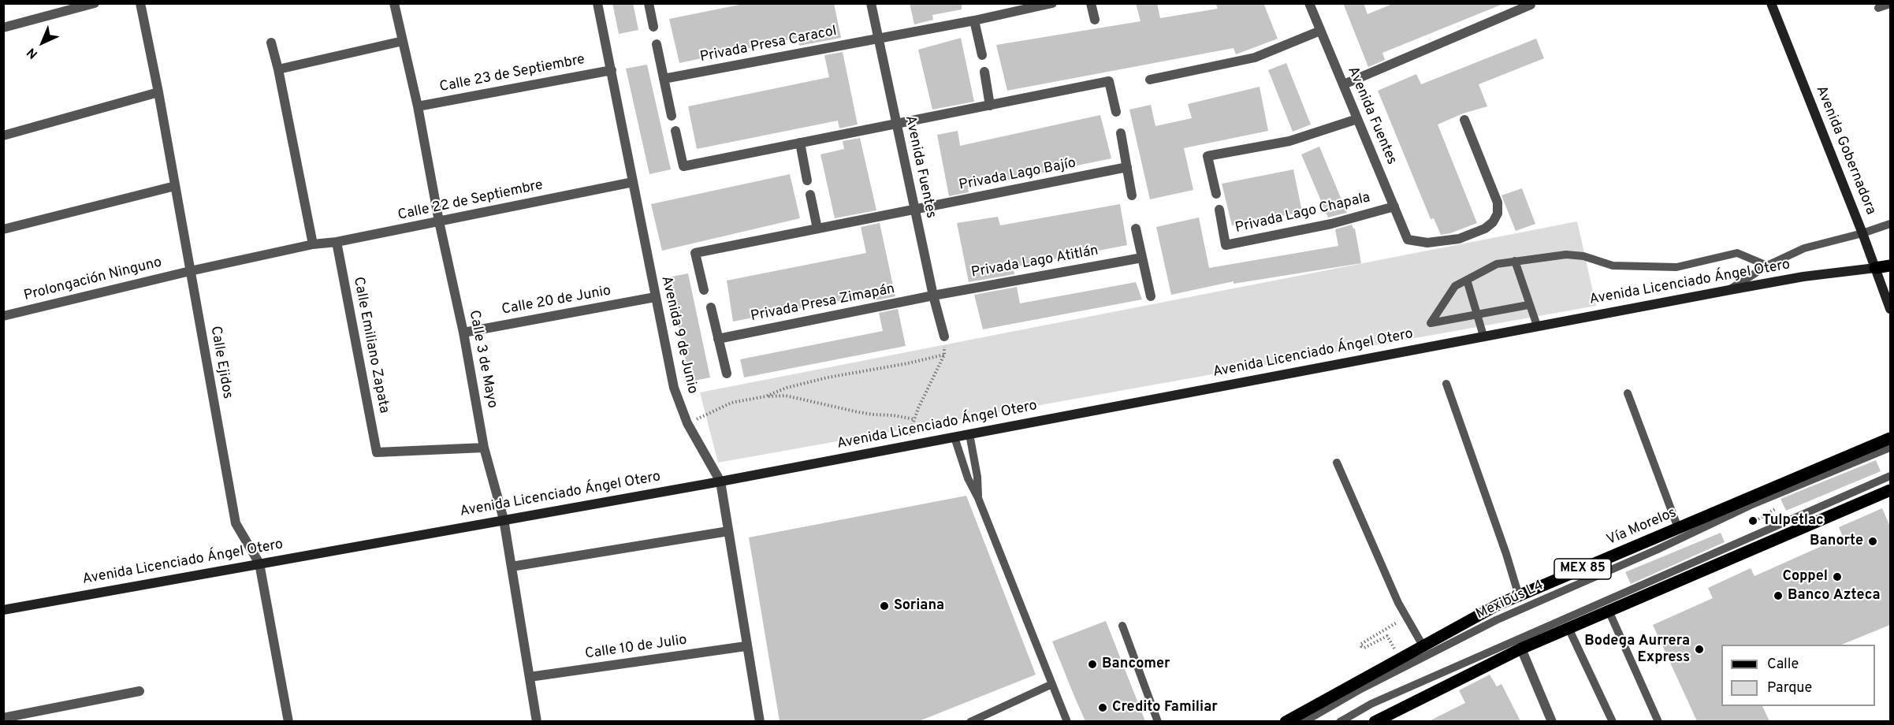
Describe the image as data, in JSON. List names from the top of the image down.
{
  "streets": {
    "main road": [
      "Avenida Gobernadora",
      "Avenida Licenciado Ángel Otero",
      "Vía Morelos",
      "MEX 85"
    ],
    "street": [
      "Privada Presa Caracol",
      "Calle 23 de Septiembre",
      "Avenida Fuentes",
      "Privada Lago Bajío",
      "Calle 22 de Septiembre",
      "Privada Lago Chapala",
      "Privada Lago Atitlán",
      "Prolongación Ninguno",
      "Calle 20 de Junio",
      "Privada Presa Zimapán",
      "Avenida 9 de Junio",
      "Calle Emiliano Zapata",
      "Calle 3 de Mayo",
      "Calle Ejidos",
      "Calle 10 de Julio"
    ],
    "lane": ["Mexibús L4"]
  },
  "crossings": [
    ["Privada Presa Caracol", "Avenida Fuentes"],
    ["Calle 23 de Septiembre", "Avenida 9 de Junio"],
    ["Calle 23 de Septiembre", "Calle 3 de Mayo"],
    ["Avenida Fuentes", "Privada Lago Bajío"],
    ["Avenida Fuentes", "Privada Lago Chapala"],
    ["Avenida Fuentes", "Privada Lago Atitlán"],
    ["Avenida Fuentes", "Privada Presa Zimapán"],
    ["Avenida Gobernadora", "Avenida Licenciado Ángel Otero"],
    ["Calle 22 de Septiembre", "Prolongación Ninguno"],
    ["Calle 22 de Septiembre", "Avenida 9 de Junio"],
    ["Calle 22 de Septiembre", "Calle Emiliano Zapata"],
    ["Calle 22 de Septiembre", "Calle 3 de Mayo"],
    ["Calle 22 de Septiembre", "Calle Ejidos"],
    ["Privada Lago Atitlán", "Privada Presa Zimapán"],
    ["Prolongación Ninguno", "Calle Ejidos"],
    ["Avenida Licenciado Ángel Otero", "Avenida 9 de Junio"],
    ["Avenida Licenciado Ángel Otero", "Calle 3 de Mayo"],
    ["Avenida Licenciado Ángel Otero", "Calle Ejidos"],
    ["Calle 20 de Junio", "Avenida 9 de Junio"],
    ["Calle 20 de Junio", "Calle 3 de Mayo"],
    ["Avenida 9 de Junio", "Calle 10 de Julio"],
    ["Calle Emiliano Zapata", "Calle 3 de Mayo"],
    ["Calle 3 de Mayo", "Calle 10 de Julio"]
  ],
  "places": [
    "Tulpetlac",
    "Banorte",
    "Coppel",
    "Banco Azteca",
    "Soriana",
    "Bodega Aurrera Express",
    "Bancomer",
    "Credito Familiar"
  ],
  "legend": ["Calle", "Parque"],
  "north": "bottom left"
}
